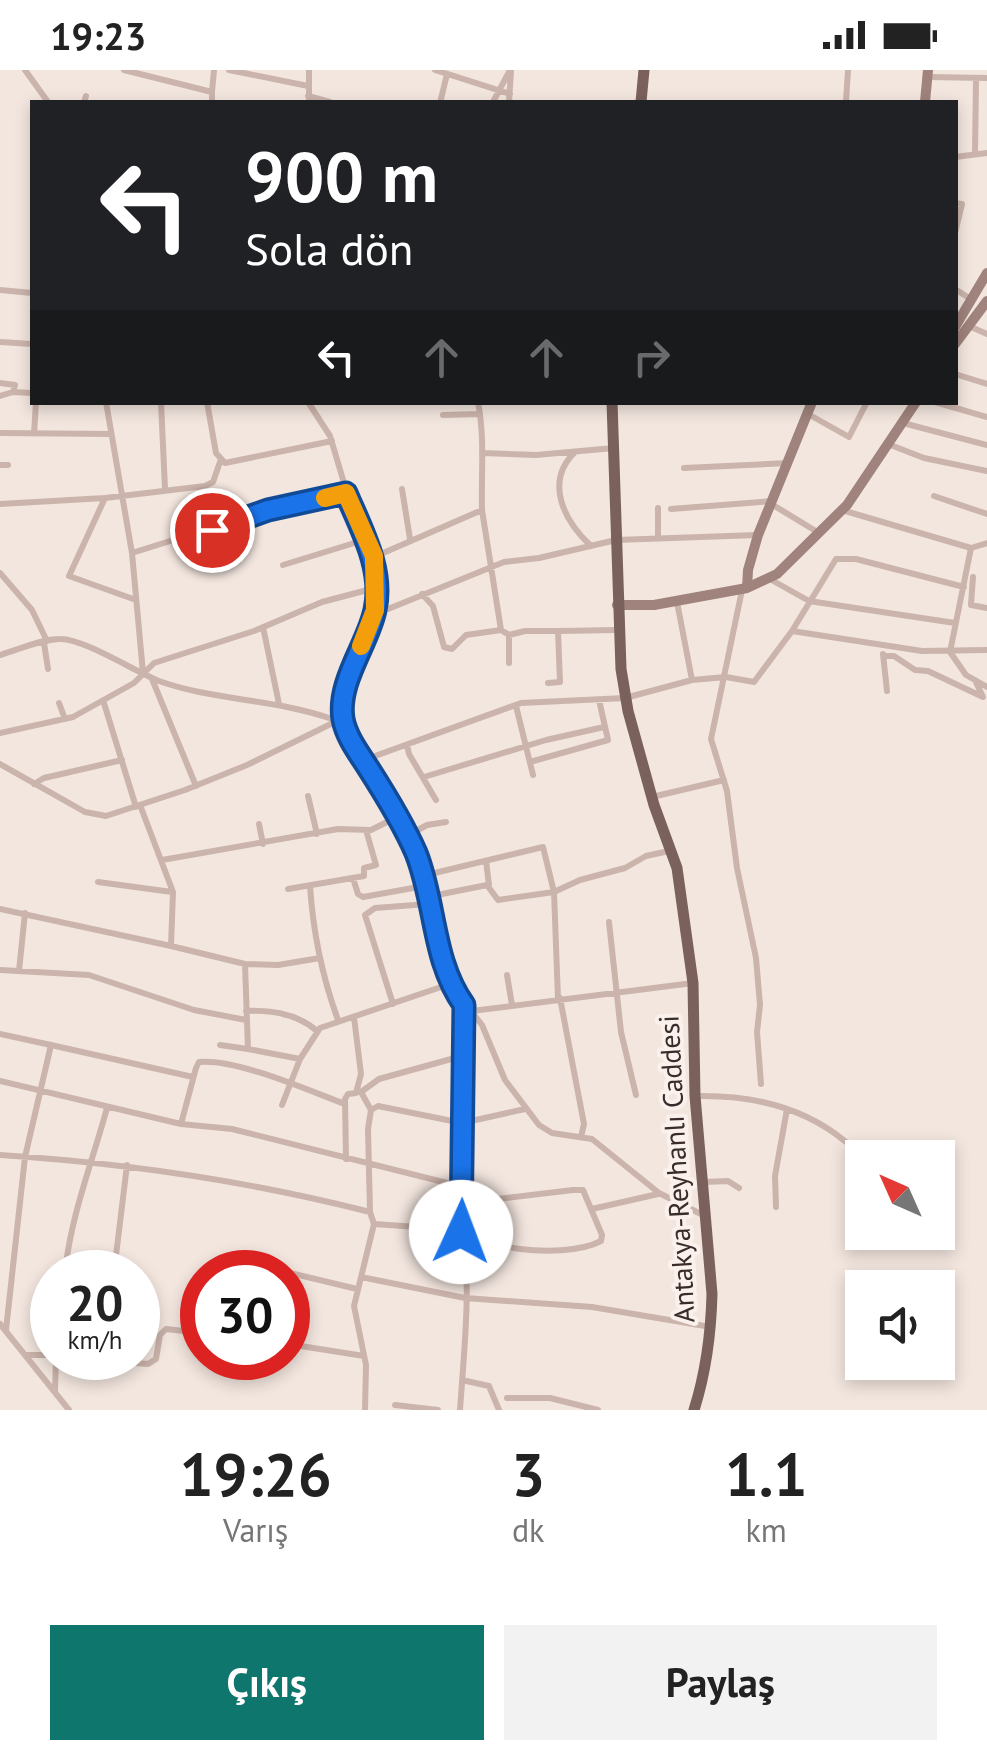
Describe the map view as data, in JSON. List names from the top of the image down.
{
  "streets": {
    "main road": ["Antakya-Reyhanlı Caddesi"]
  },
  "north": "top left",
  "page": {
    "status": "19:23",
    "turn": ["900 m", "Sola dön"],
    "speed": "20 km/h",
    "limit": "30",
    "eta": [
      "19:26",
      "Varış",
      "3",
      "dk",
      "1.1",
      "km"
    ],
    "buttons": ["Çıkış", "Paylaş"]
  }
}
